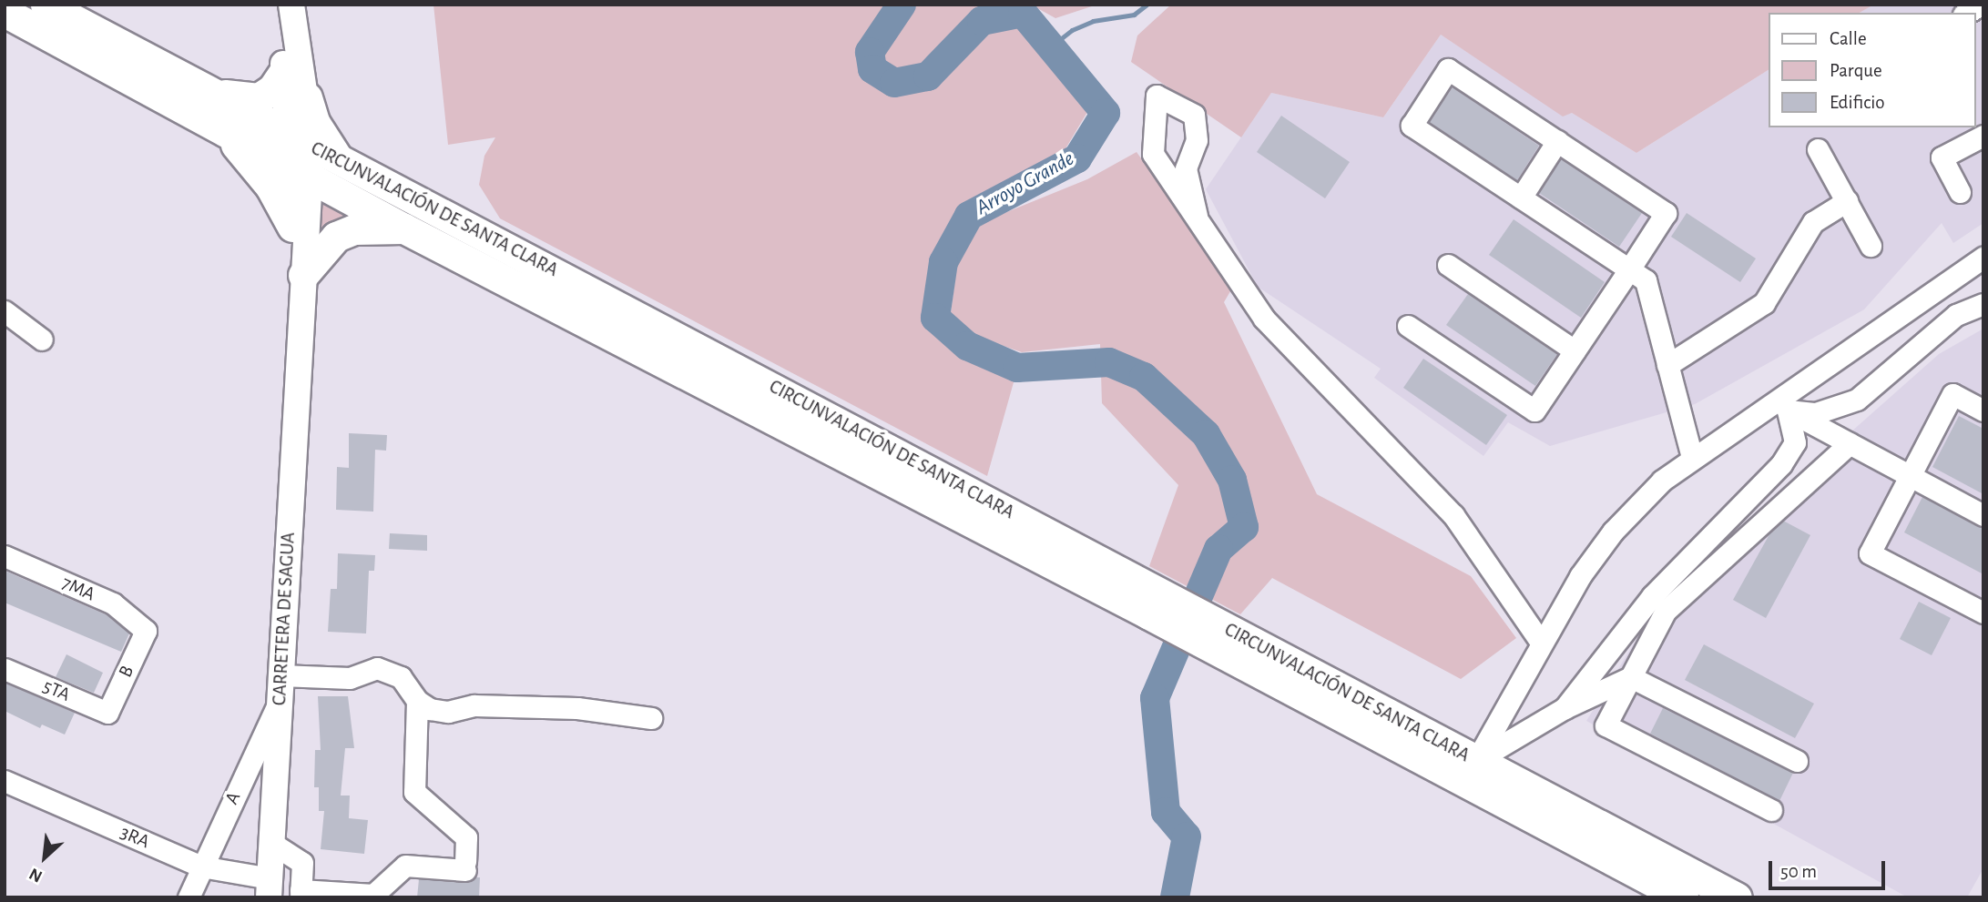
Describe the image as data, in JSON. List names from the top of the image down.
{
  "streets": {
    "highway": ["CIRCUNVALACIÓN DE SANTA CLARA"],
    "main road": ["CARRETERA DE SAGUA"],
    "street": [
      "7MA",
      "B",
      "5TA",
      "A",
      "3RA"
    ]
  },
  "crossings": [
    ["CIRCUNVALACIÓN DE SANTA CLARA", "CARRETERA DE SAGUA"],
    ["7MA", "B"],
    ["CARRETERA DE SAGUA", "A"],
    ["CARRETERA DE SAGUA", "3RA"],
    ["B", "5TA"],
    ["A", "3RA"]
  ],
  "water": ["Arroyo Grande"],
  "legend": ["Calle", "Parque", "Edificio"],
  "scale_bar": "50 m",
  "north": "bottom left"
}
